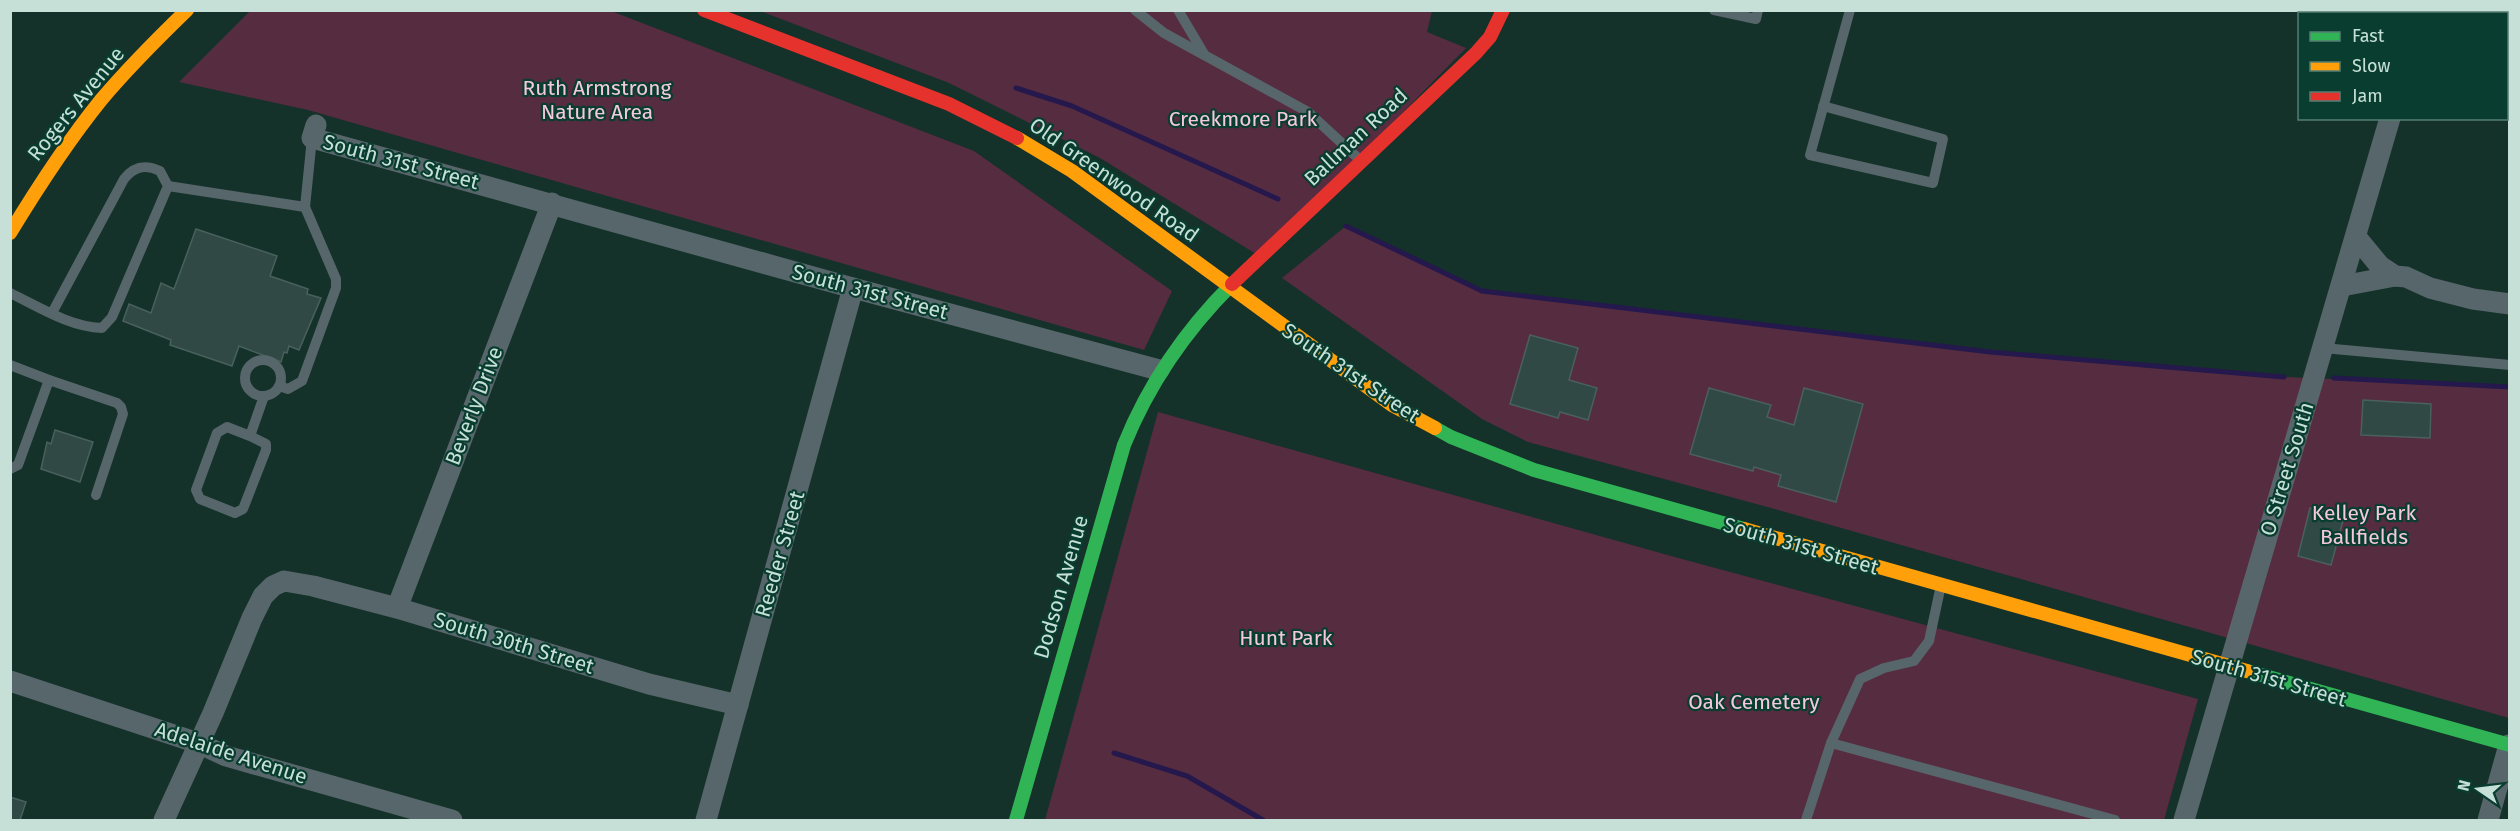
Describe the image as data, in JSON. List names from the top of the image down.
{
  "streets": {
    "main road": [
      "Rogers Avenue",
      "Ballman Road",
      "South 31st Street",
      "Old Greenwood Road",
      "Dodson Avenue"
    ],
    "street": [
      "Beverly Drive",
      "O Street South",
      "Reeder Street",
      "South 30th Street",
      "Adelaide Avenue"
    ]
  },
  "crossings": [
    ["Ballman Road", "South 31st Street"],
    ["Ballman Road", "Old Greenwood Road"],
    ["South 31st Street", "Old Greenwood Road"],
    ["South 31st Street", "Beverly Drive"],
    ["South 31st Street", "O Street South"],
    ["South 31st Street", "Reeder Street"],
    ["South 31st Street", "Dodson Avenue"],
    ["Beverly Drive", "South 30th Street"],
    ["Reeder Street", "South 30th Street"],
    ["South 30th Street", "Adelaide Avenue"]
  ],
  "parks": [
    "Ruth Armstrong Nature Area",
    "Creekmore Park",
    "Kelley Park Ballfields",
    "Hunt Park",
    "Oak Cemetery"
  ],
  "legend": ["Fast", "Slow", "Jam"],
  "north": "left"
}
